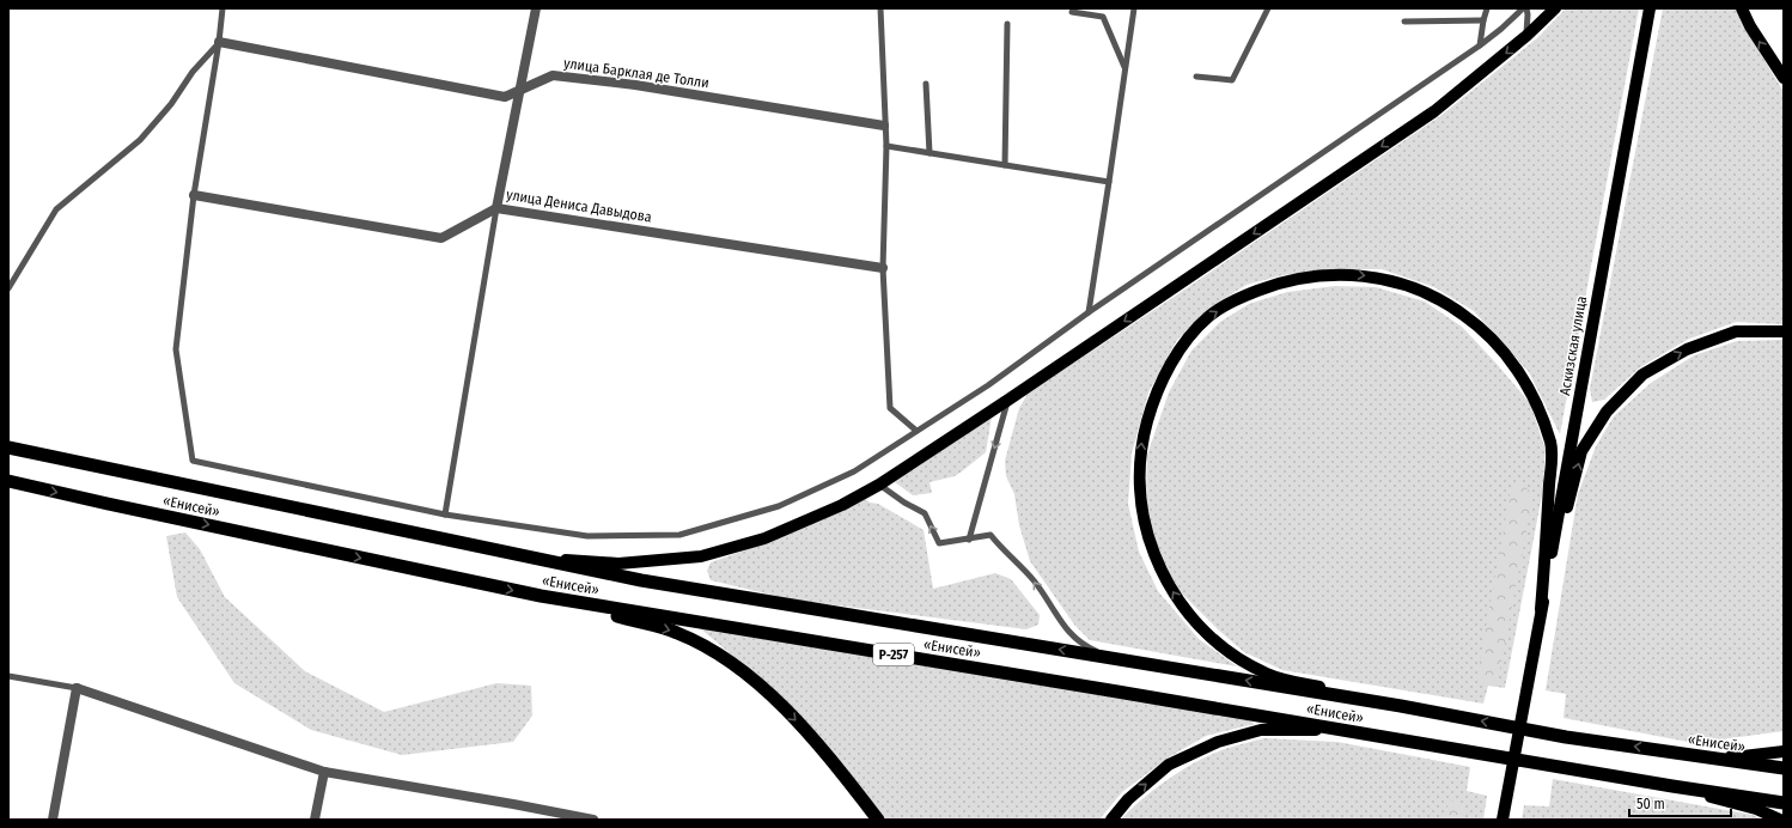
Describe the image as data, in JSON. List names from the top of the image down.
{
  "streets": {
    "highway": ["«Енисей»", "Р-257"],
    "main road": ["Аскизская улица"],
    "street": ["улица Барклая де Толли", "улица Дениса Давыдова"]
  },
  "scale_bar": "50 m"
}
